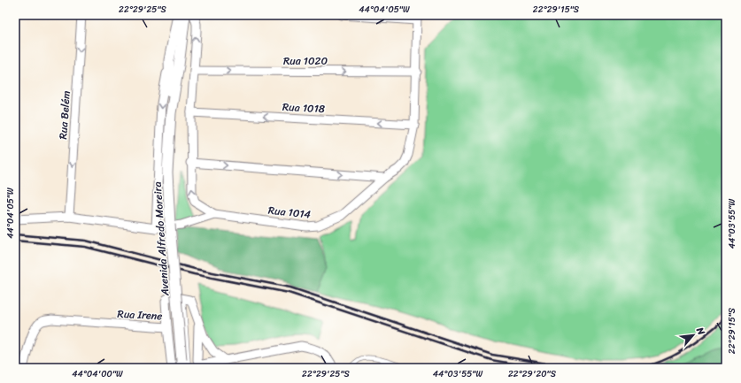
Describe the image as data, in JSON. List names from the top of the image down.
{
  "streets": {
    "street": [
      "Rua 1020",
      "Rua 1018",
      "Rua Belém",
      "Rua 1014",
      "Avenida Alfredo Moreira",
      "Rua Irene"
    ]
  },
  "crossings": [
    ["Rua 1020", "Rua 1014"],
    ["Rua 1018", "Rua 1014"],
    ["Rua Belém", "Rua 1014"],
    ["Rua 1014", "Avenida Alfredo Moreira"]
  ],
  "one_way": ["Rua Belém"],
  "north": "top right",
  "coordinates": [
    "22°29'25\"S",
    "44°04'05\"W",
    "22°29'15\"S",
    "44°03'55\"W",
    "44°04'00\"W",
    "22°29'20\"S"
  ]
}
